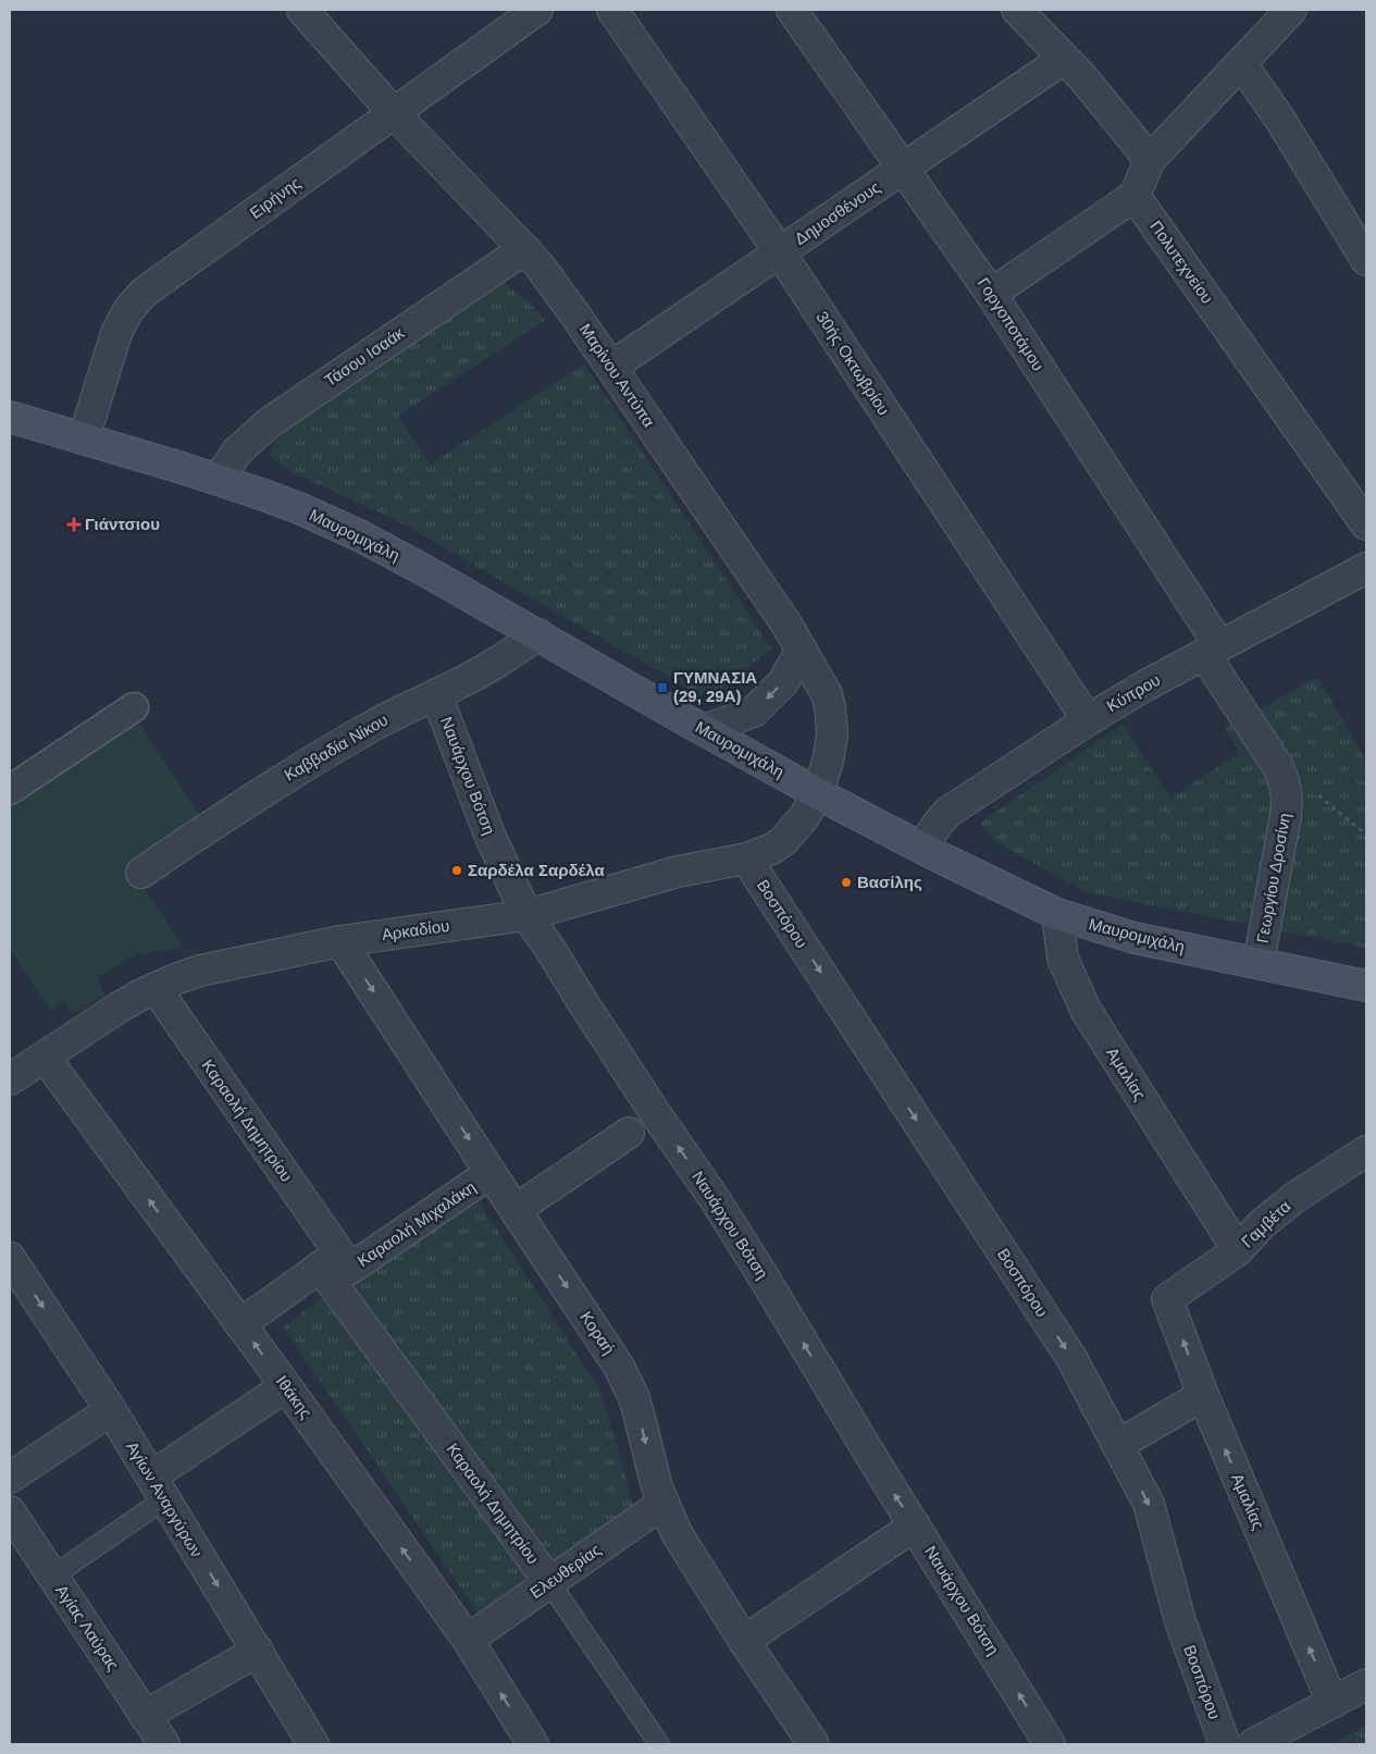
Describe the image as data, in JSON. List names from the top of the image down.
{
  "streets": {
    "main road": ["Μαυρομιχάλη"],
    "street": [
      "Ειρήνης",
      "Δημοσθένους",
      "Πολυτεχνείου",
      "Γοργοποτάμου",
      "Τάσου Ισαάκ",
      "30ής Οκτωβρίου",
      "Μαρίνου Αντύπα",
      "Κύπρου",
      "Καββαδία Νίκου",
      "Ναυάρχου Βότση",
      "Γεωργίου Δροσίνη",
      "Βοσπόρου",
      "Αρκαδίου",
      "Αμαλίας",
      "Καραολή Δημητρίου",
      "Καραολή Μιχαλάκη",
      "Γαμβέτα",
      "Κοραή",
      "Ιθάκης",
      "Αγίων Αναργύρων",
      "Ελευθερίας",
      "Αγίας Λαύρας"
    ]
  },
  "crossings": [
    ["Ειρήνης", "Μαρίνου Αντύπα"],
    ["Ειρήνης", "Μαυρομιχάλη"],
    ["Δημοσθένους", "Γοργοποτάμου"],
    ["Δημοσθένους", "30ής Οκτωβρίου"],
    ["Δημοσθένους", "Μαρίνου Αντύπα"],
    ["Γοργοποτάμου", "Κύπρου"],
    ["Γοργοποτάμου", "Γεωργίου Δροσίνη"],
    ["Τάσου Ισαάκ", "Μαρίνου Αντύπα"],
    ["Τάσου Ισαάκ", "Μαυρομιχάλη"],
    ["30ής Οκτωβρίου", "Κύπρου"],
    ["Μαρίνου Αντύπα", "Μαυρομιχάλη"],
    ["Μαρίνου Αντύπα", "Αρκαδίου"],
    ["Μαυρομιχάλη", "Κύπρου"],
    ["Μαυρομιχάλη", "Καββαδία Νίκου"],
    ["Μαυρομιχάλη", "Γεωργίου Δροσίνη"],
    ["Μαυρομιχάλη", "Αρκαδίου"],
    ["Μαυρομιχάλη", "Αμαλίας"],
    ["Κύπρου", "Γεωργίου Δροσίνη"],
    ["Καββαδία Νίκου", "Ναυάρχου Βότση"],
    ["Ναυάρχου Βότση", "Αρκαδίου"],
    ["Βοσπόρου", "Αρκαδίου"],
    ["Αρκαδίου", "Καραολή Δημητρίου"],
    ["Αρκαδίου", "Κοραή"],
    ["Αρκαδίου", "Ιθάκης"],
    ["Αμαλίας", "Γαμβέτα"],
    ["Καραολή Δημητρίου", "Καραολή Μιχαλάκη"],
    ["Καραολή Δημητρίου", "Ελευθερίας"],
    ["Καραολή Μιχαλάκη", "Κοραή"],
    ["Κοραή", "Ελευθερίας"],
    ["Ιθάκης", "Ελευθερίας"]
  ],
  "one_way": [
    "Ναυάρχου Βότση",
    "Βοσπόρου",
    "Αμαλίας",
    "Κοραή",
    "Ιθάκης",
    "Αγίων Αναργύρων"
  ],
  "places": {
    "health": ["Γιάντσιου"],
    "transit": ["ΓΥΜΝΑΣΙΑ (29, 29Α)"],
    "other": ["Σαρδέλα Σαρδέλα", "Βασίλης"]
  }
}
